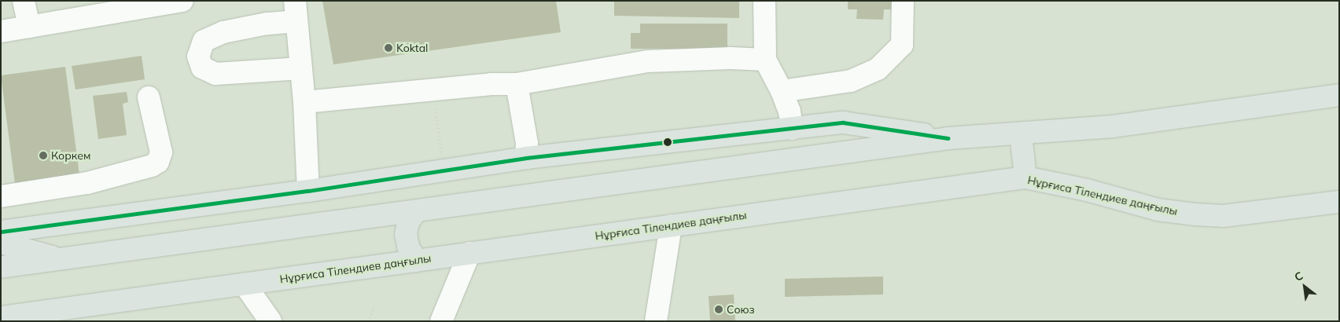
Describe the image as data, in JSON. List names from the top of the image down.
{
  "streets": {
    "main road": ["Нұрғиса Тілендиев даңғылы"]
  },
  "places": ["Koktal", "Коркем", "Союз"],
  "north": "top left"
}
